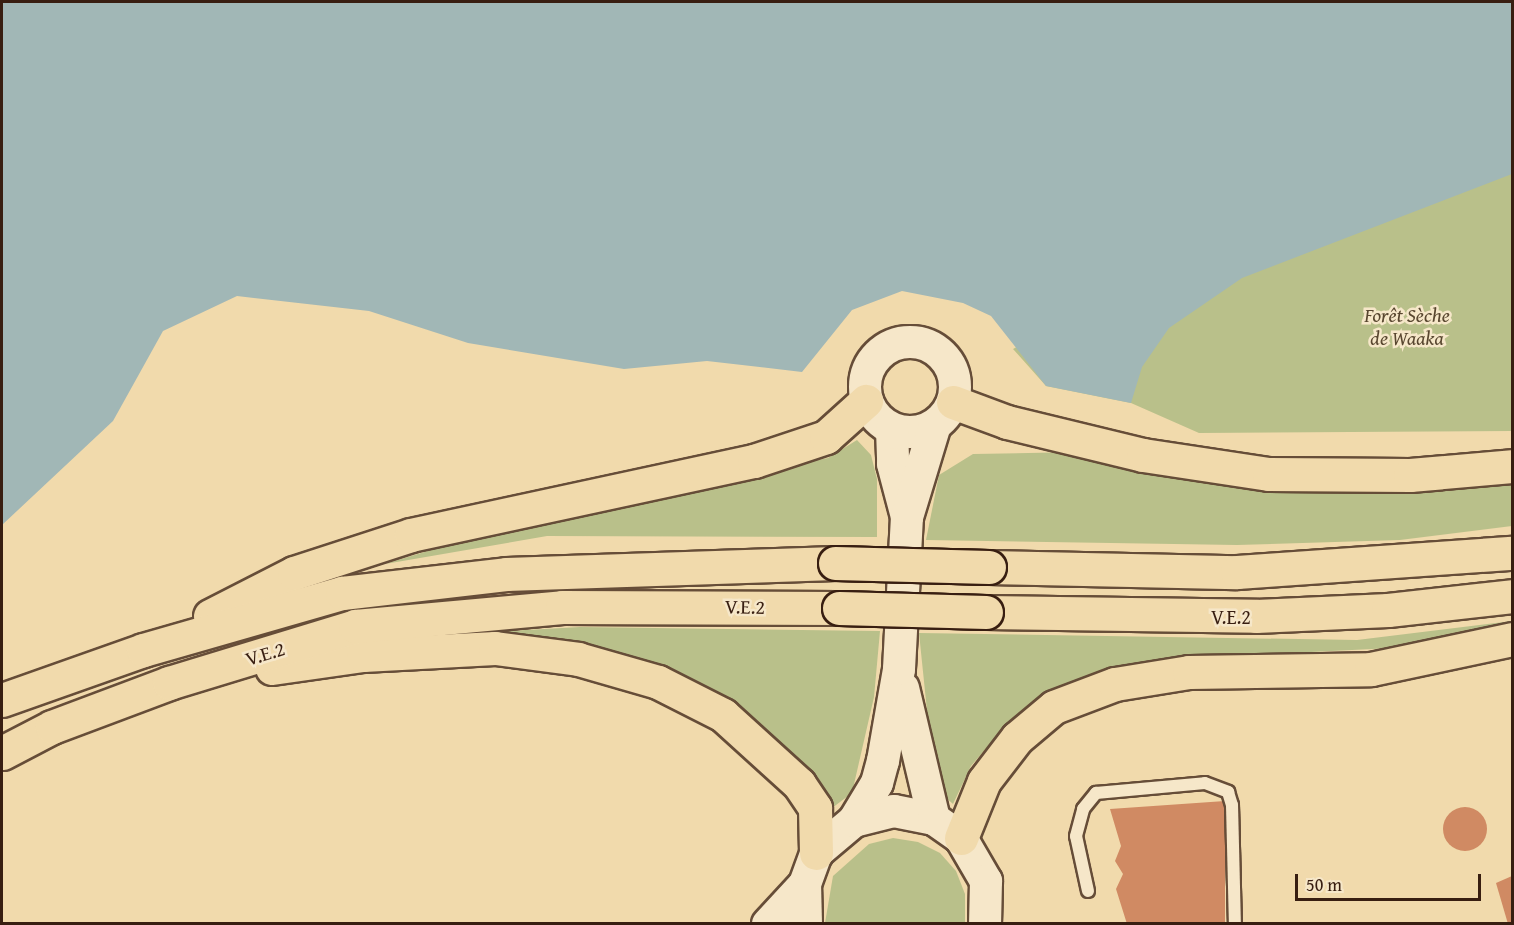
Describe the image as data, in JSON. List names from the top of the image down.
{
  "streets": {
    "highway": ["V.E.2"]
  },
  "parks": ["Forêt Sèche de Waaka"],
  "scale_bar": "50 m"
}
